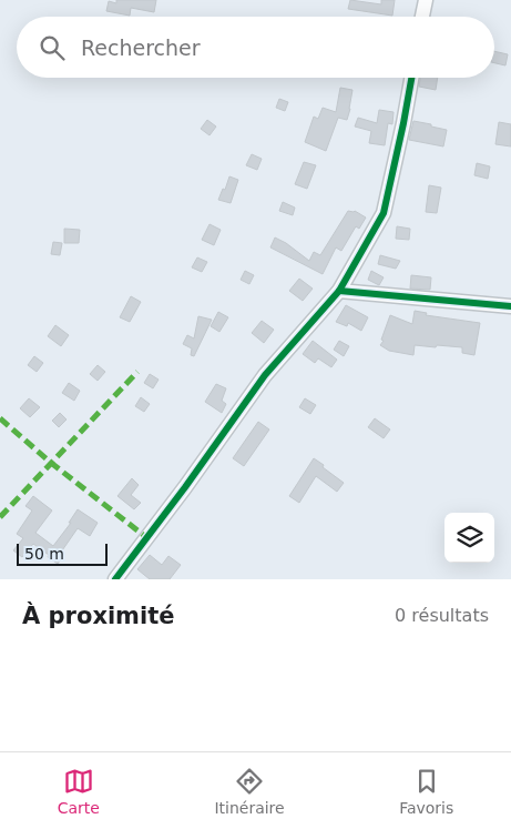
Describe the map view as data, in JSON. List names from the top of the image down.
{
  "scale_bar": "50 m",
  "page": {
    "search": "Rechercher",
    "scale": "50 m",
    "heading": ["À proximité", "0 résultats"],
    "nav": ["Carte", "Itinéraire", "Favoris"]
  }
}
